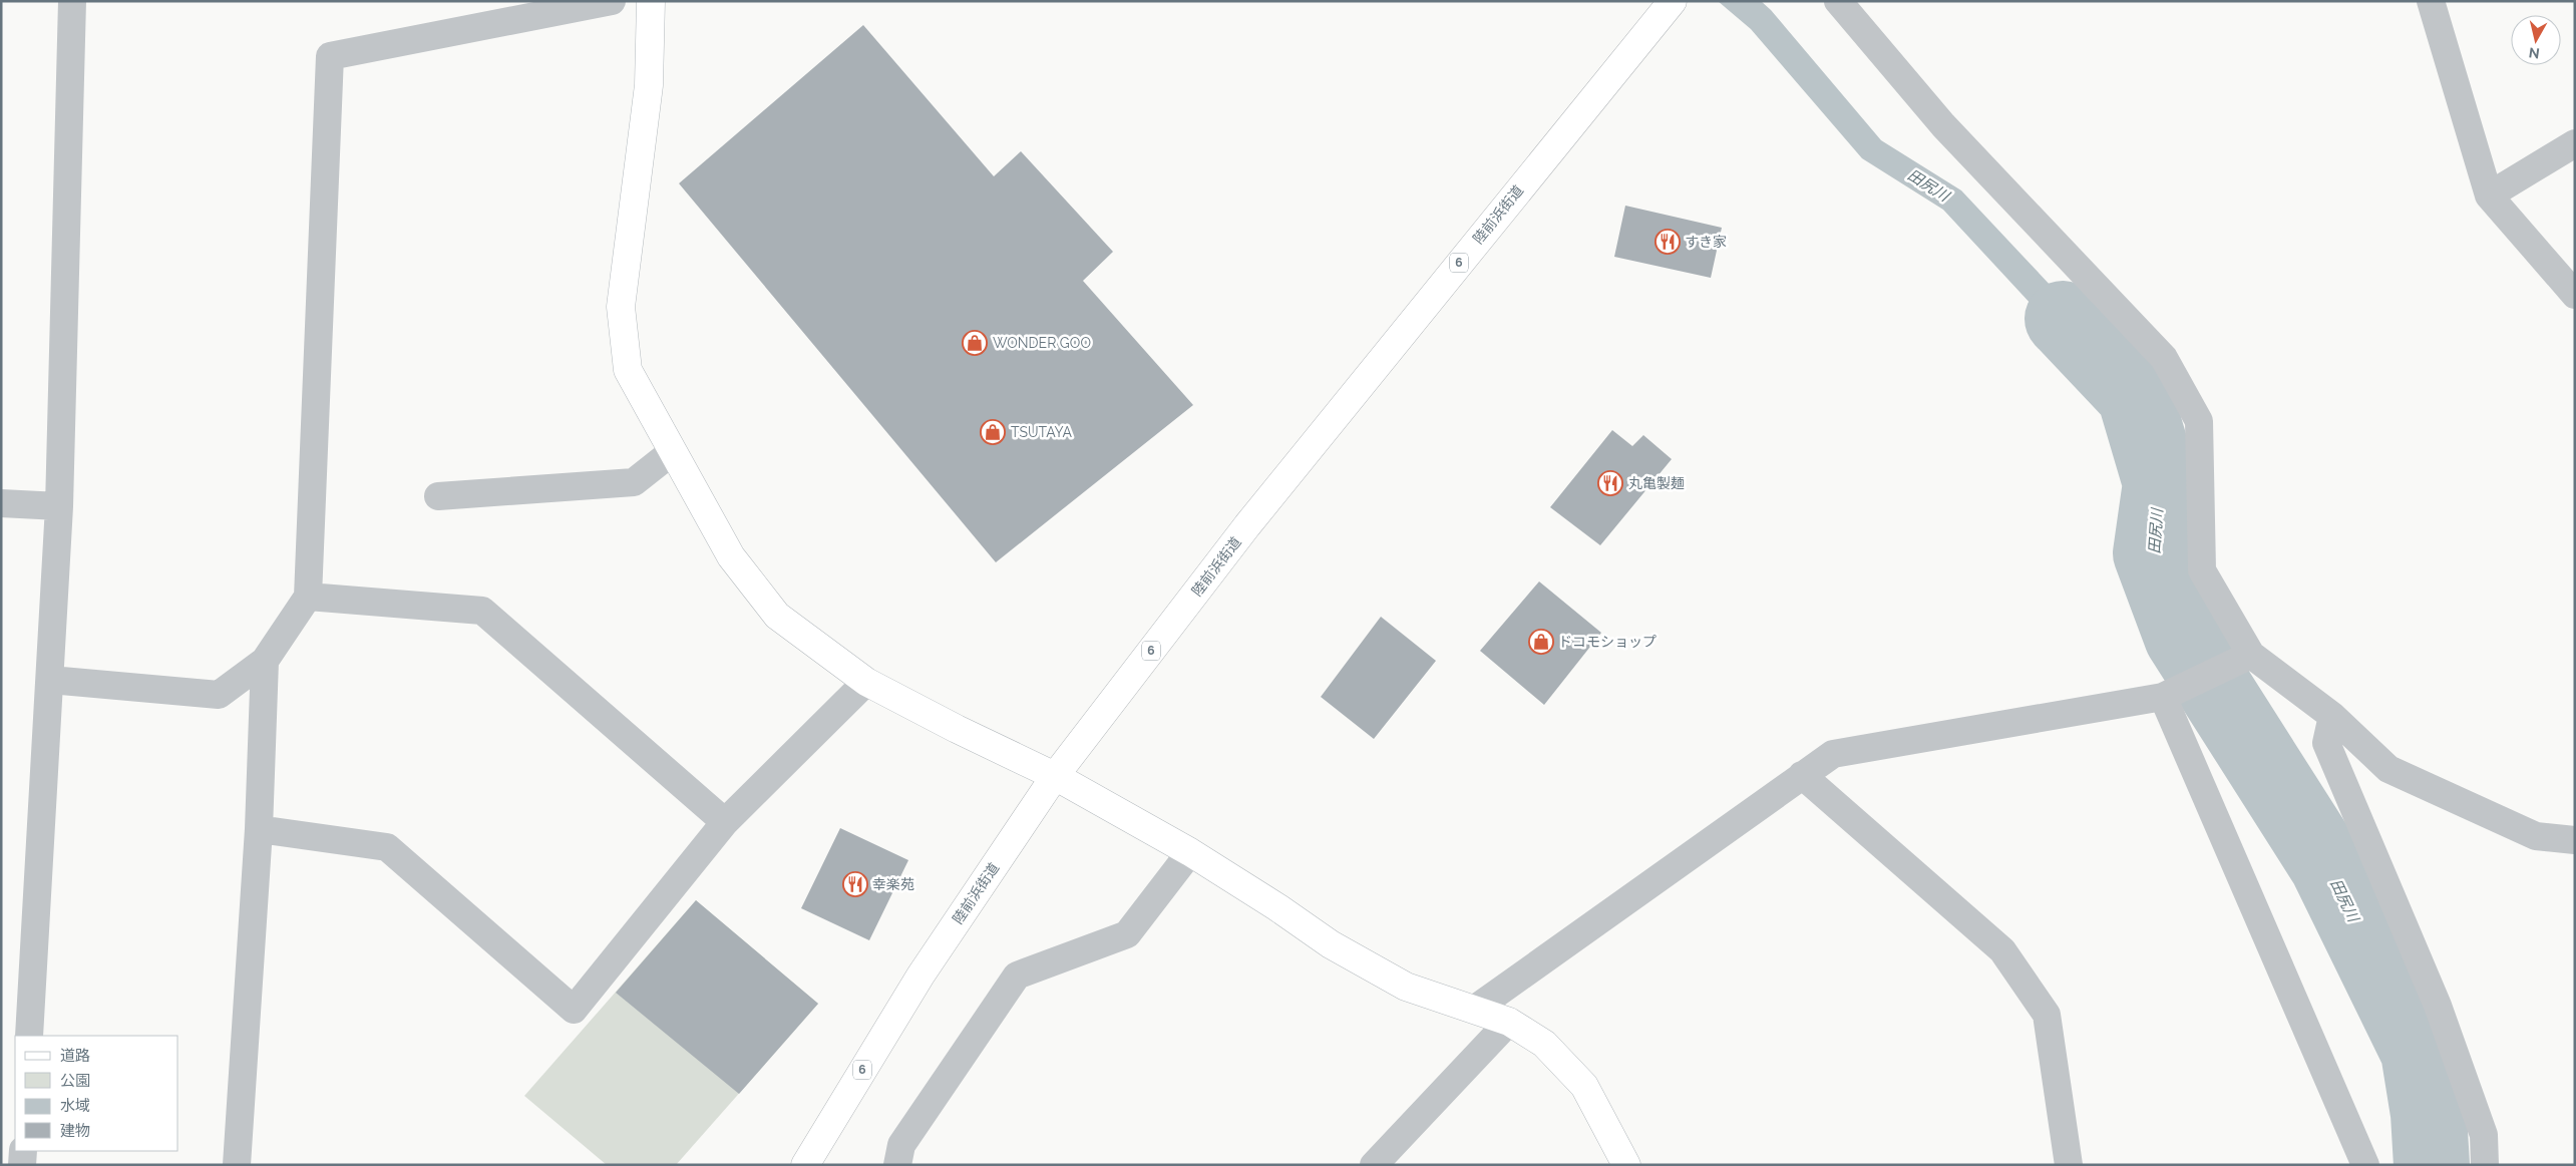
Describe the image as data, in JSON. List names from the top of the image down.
{
  "streets": {
    "main road": ["陸前浜街道", "6"]
  },
  "water": ["田尻川"],
  "places": {
    "restaurant": ["すき家", "丸亀製麺", "幸楽苑"],
    "shop": ["WONDER GOO", "TSUTAYA", "ドコモショップ"]
  },
  "legend": [
    "道路",
    "公園",
    "水域",
    "建物"
  ],
  "north": "bottom"
}
